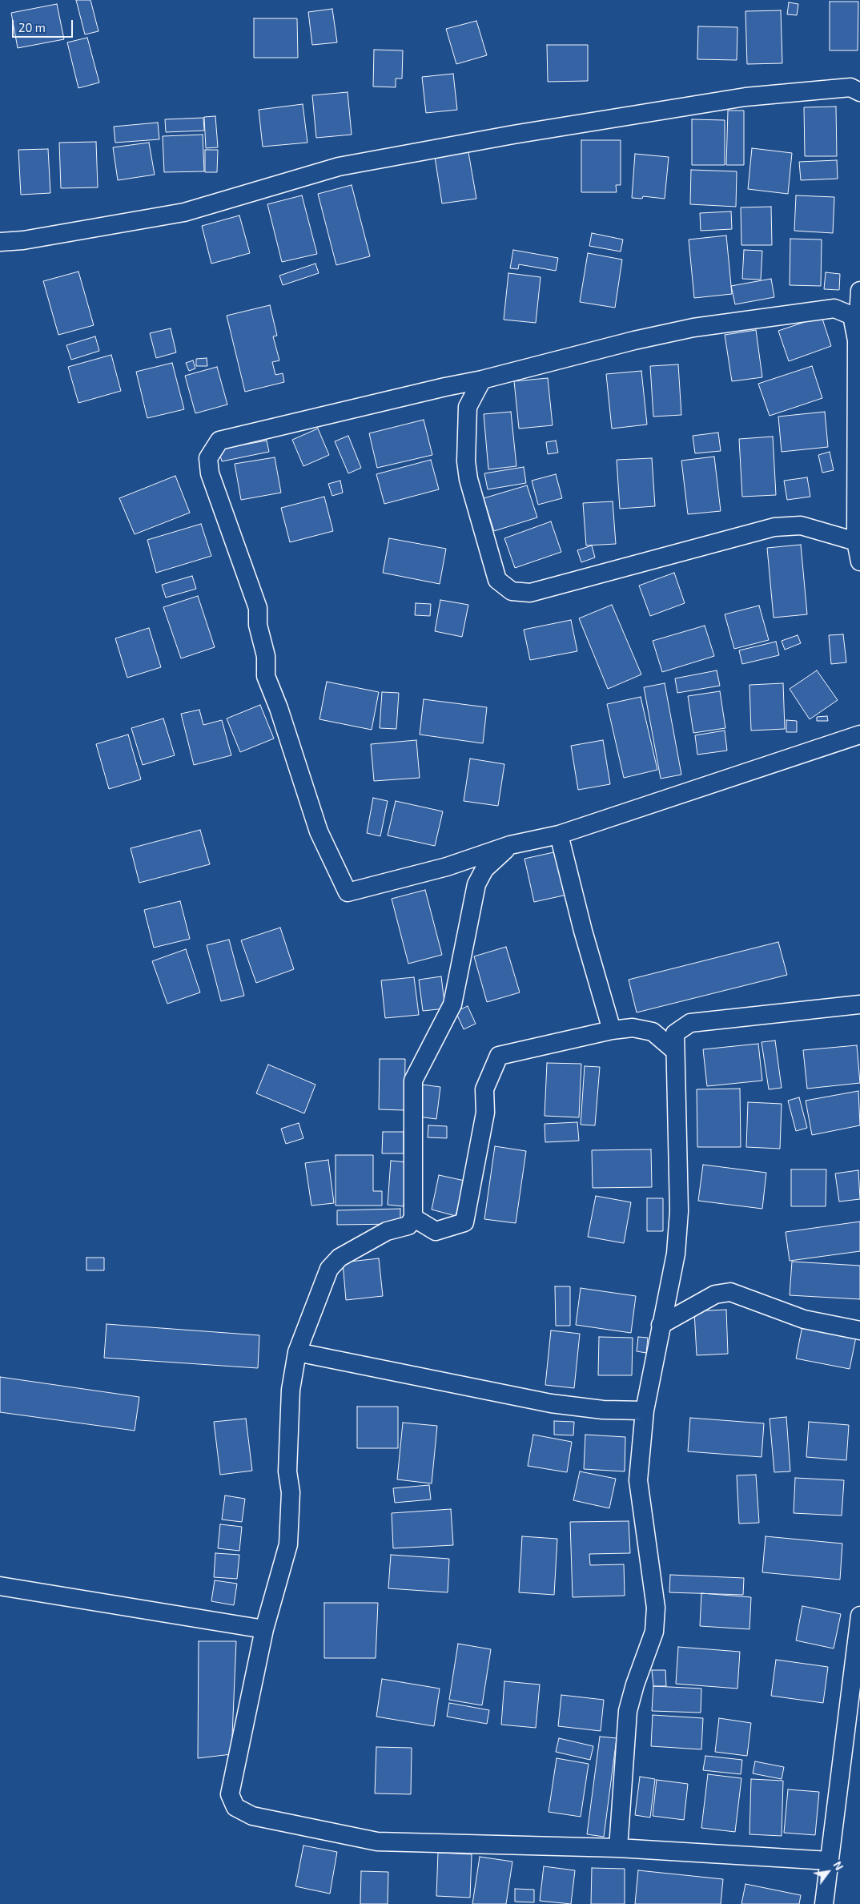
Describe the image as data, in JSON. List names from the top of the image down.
{
  "scale_bar": "20 m",
  "north": "top right"
}
